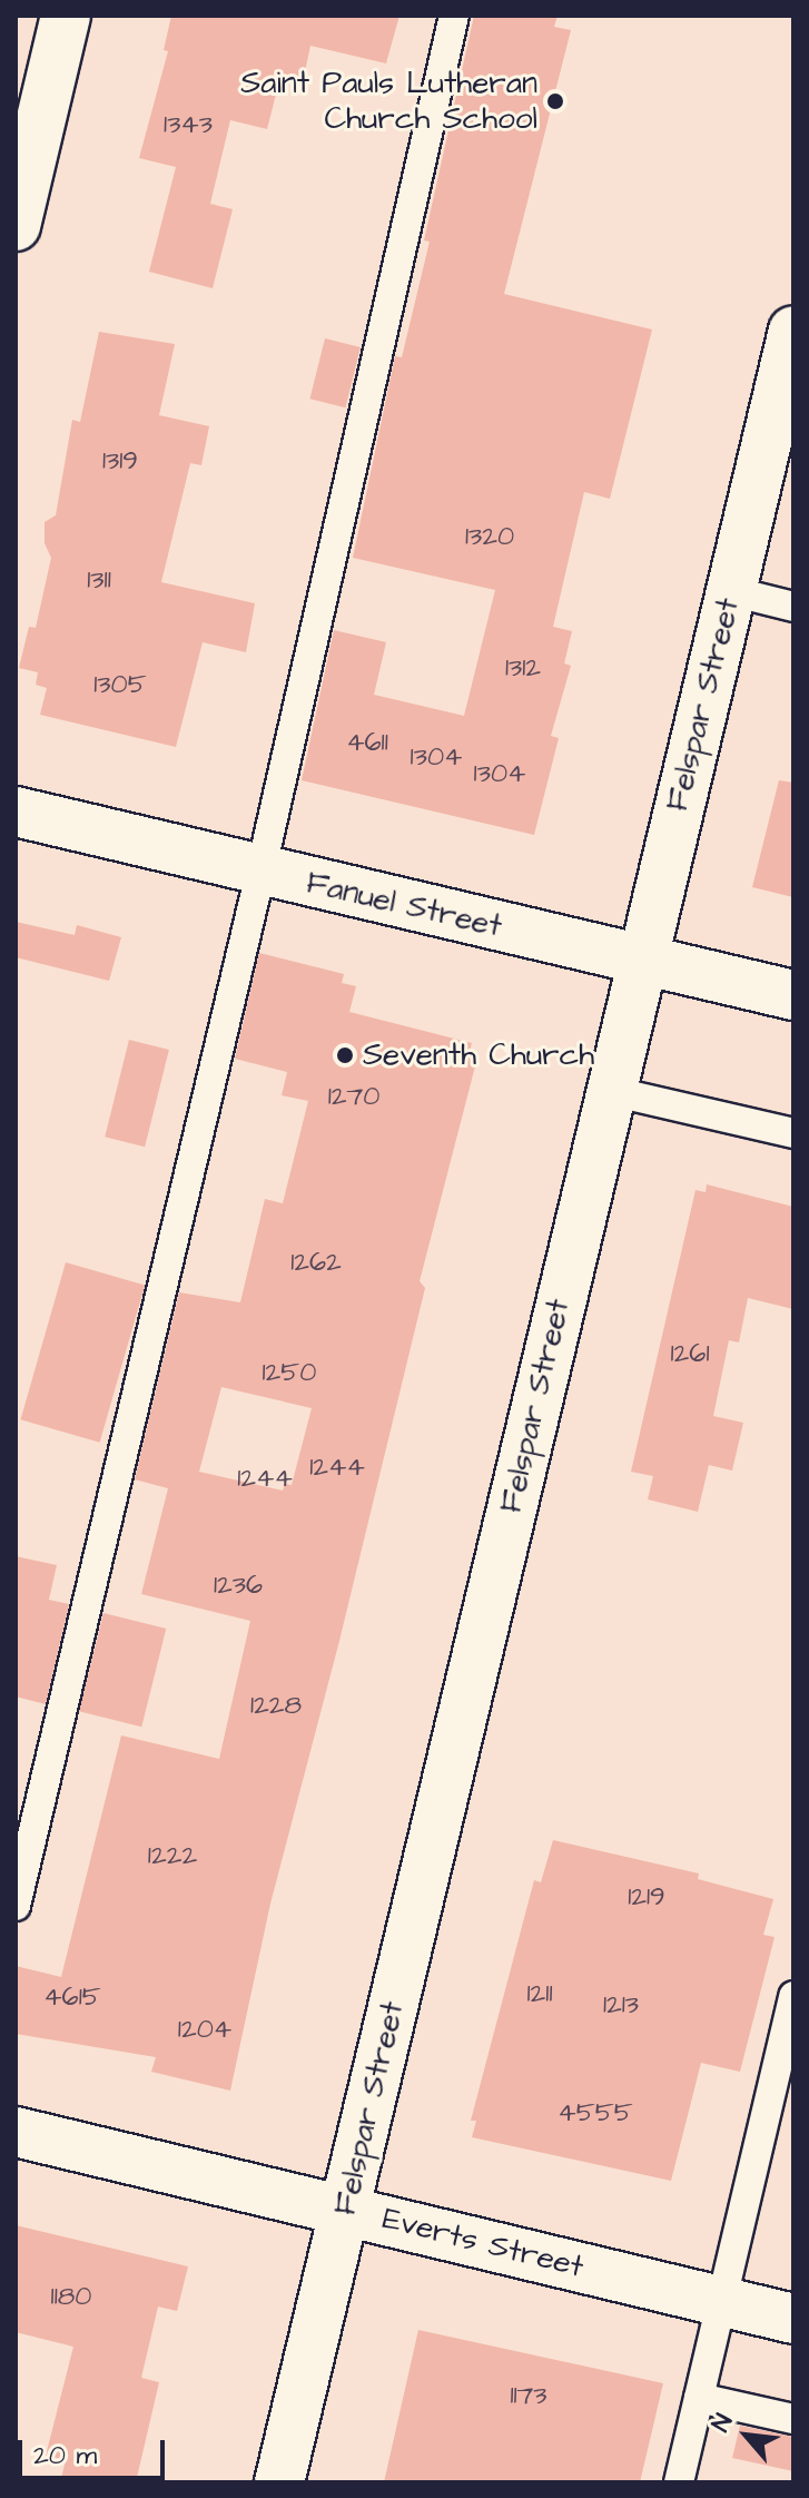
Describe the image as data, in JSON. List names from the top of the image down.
{
  "streets": {
    "street": ["Felspar Street", "Fanuel Street", "Everts Street"]
  },
  "crossings": [
    ["Felspar Street", "Fanuel Street"],
    ["Felspar Street", "Everts Street"]
  ],
  "places": ["Saint Pauls Lutheran Church School", "Seventh Church"],
  "house_numbers": [
    "1343",
    "1319",
    "1320",
    "1311",
    "1312",
    "1305",
    "4611",
    "1304",
    "1304",
    "1270",
    "1262",
    "1261",
    "1250",
    "1244",
    "1244",
    "1236",
    "1228",
    "1222",
    "1219",
    "1211",
    "4615",
    "1213",
    "1204",
    "4555",
    "1180",
    "1173"
  ],
  "scale_bar": "20 m",
  "north": "top left"
}
